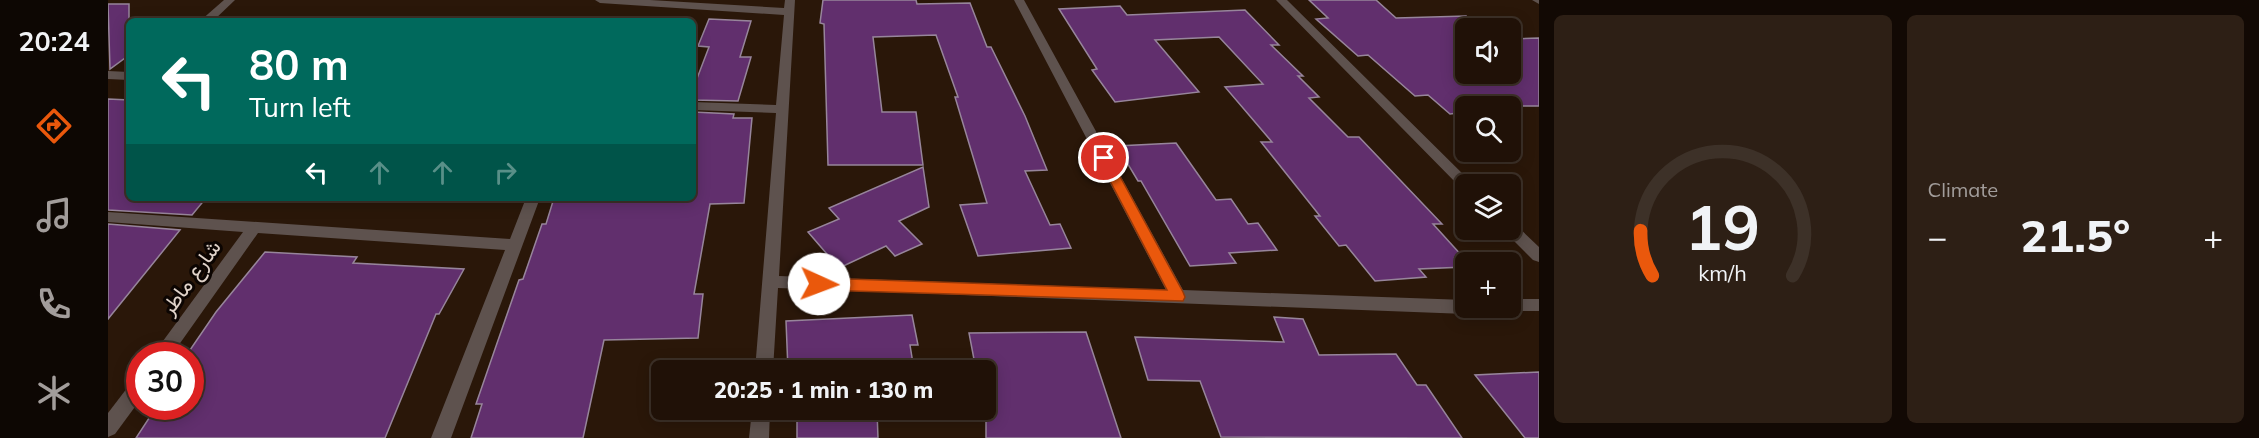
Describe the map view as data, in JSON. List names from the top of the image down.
{
  "streets": {
    "street": ["شارع ماطر"]
  },
  "page": {
    "tabs": "20:24",
    "tile": "Climate",
    "map_buttons": "+",
    "turn": ["80 m", "Turn left"],
    "heat": ["−", "21.5°", "+"],
    "limit": "30",
    "trip": "20:25 · 1 min · 130 m",
    "gauge": ["19", "km/h"]
  }
}
